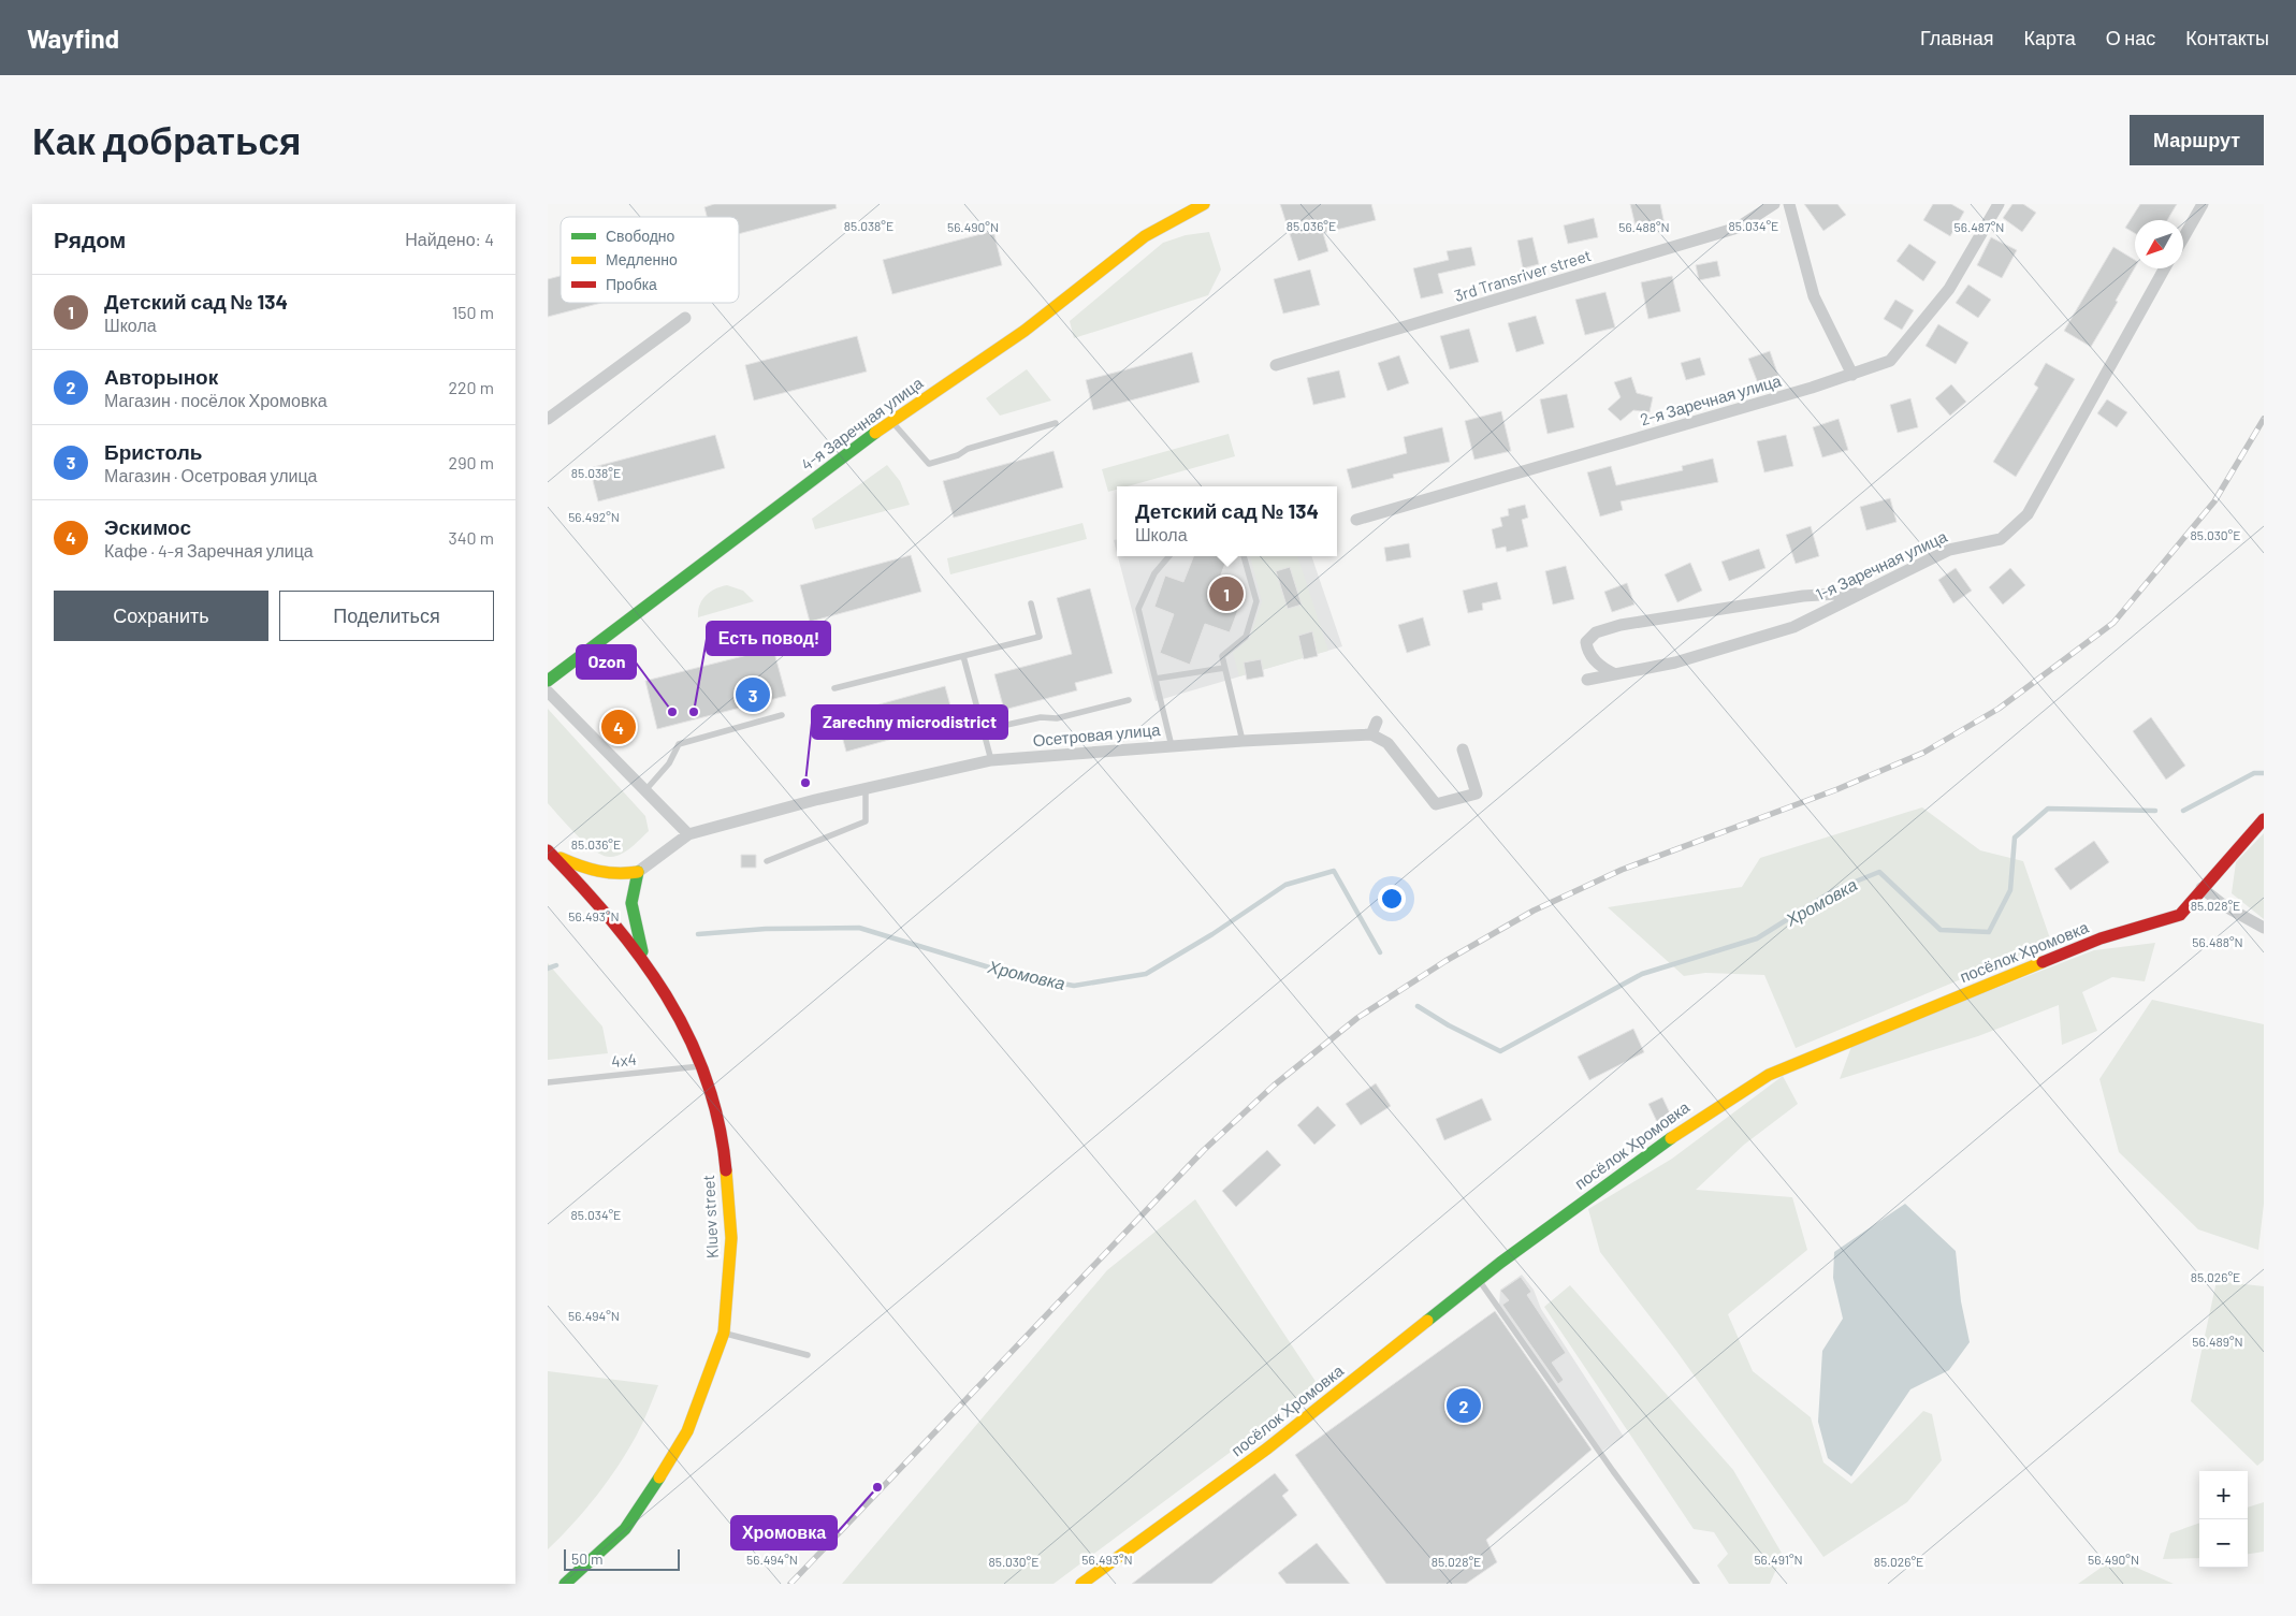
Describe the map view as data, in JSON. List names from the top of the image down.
{
  "streets": {
    "street": [
      "3rd Transriver street",
      "2-я Заречная улица",
      "4-я Заречная улица",
      "1-я Заречная улица",
      "Осетровая улица",
      "посёлок Хромовка",
      "Kluev street"
    ],
    "lane": ["4x4"]
  },
  "crossings": [
    ["4x4", "Kluev street"]
  ],
  "water": ["Хромовка"],
  "places": [
    "Ozon",
    "Есть повод!",
    "Zarechny microdistrict",
    "Хромовка"
  ],
  "legend": ["Свободно", "Медленно", "Пробка"],
  "scale_bar": "50 m",
  "north": "bottom left",
  "page": {
    "header": "Wayfind",
    "nav": [
      "Главная",
      "Карта",
      "О нас",
      "Контакты"
    ],
    "buttons": [
      "Маршрут",
      ["Сохранить", "Поделиться"]
    ],
    "title": "Как добраться",
    "heading": ["Рядом", "Найдено: 4"],
    "list": [
      {
        "mark": "1",
        "name": "Детский сад № 134",
        "note": "Школа",
        "value": "150 m"
      },
      {
        "mark": "2",
        "name": "Авторынок",
        "note": "Магазин · посёлок Хромовка",
        "value": "220 m"
      },
      {
        "mark": "3",
        "name": "Бристоль",
        "note": "Магазин · Осетровая улица",
        "value": "290 m"
      },
      {
        "mark": "4",
        "name": "Эскимос",
        "note": "Кафе · 4-я Заречная улица",
        "value": "340 m"
      }
    ],
    "popup": ["Детский сад № 134", "Школа"],
    "pins": [
      "1",
      "3",
      "4",
      "2"
    ],
    "map_buttons": ["+", "−"],
    "scale": "50 m"
  },
  "coordinates": [
    "85.038°E",
    "85.036°E",
    "85.034°E",
    "56.490°N",
    "56.488°N",
    "56.487°N",
    "56.492°N",
    "85.030°E",
    "85.028°E",
    "56.493°N",
    "85.026°E",
    "56.494°N",
    "56.489°N",
    "56.491°N"
  ]
}
